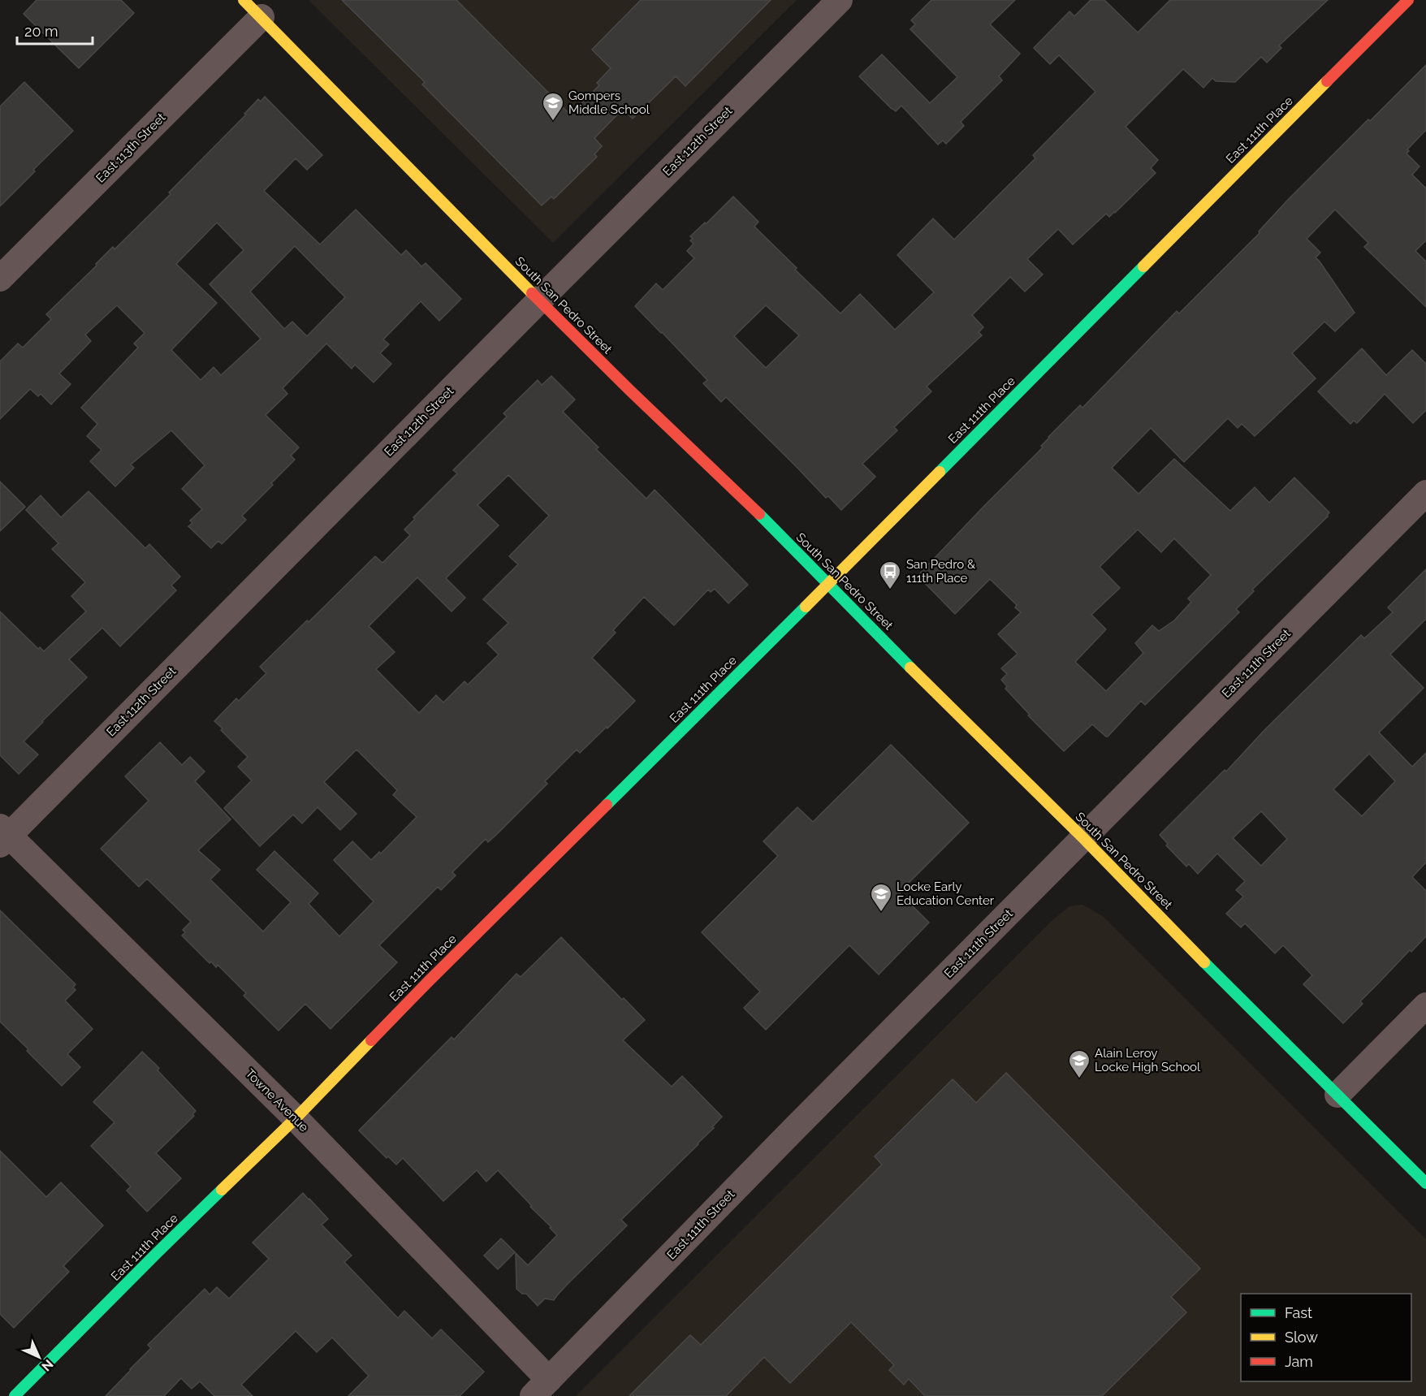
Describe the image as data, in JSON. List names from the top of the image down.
{
  "streets": {
    "street": [
      "East 111th Place",
      "East 112th Street",
      "East 113th Street",
      "South San Pedro Street",
      "East 111th Street",
      "Towne Avenue"
    ]
  },
  "crossings": [
    ["East 111th Place", "South San Pedro Street"],
    ["East 111th Place", "Towne Avenue"],
    ["East 112th Street", "South San Pedro Street"],
    ["East 112th Street", "Towne Avenue"],
    ["East 113th Street", "South San Pedro Street"],
    ["South San Pedro Street", "East 111th Street"],
    ["East 111th Street", "Towne Avenue"]
  ],
  "places": {
    "school or university": ["Gompers Middle School", "Locke Early Education Center", "Alain Leroy Locke High School"],
    "bus stop": ["San Pedro & 111th Place"]
  },
  "legend": ["Fast", "Slow", "Jam"],
  "scale_bar": "20 m",
  "north": "bottom right"
}
